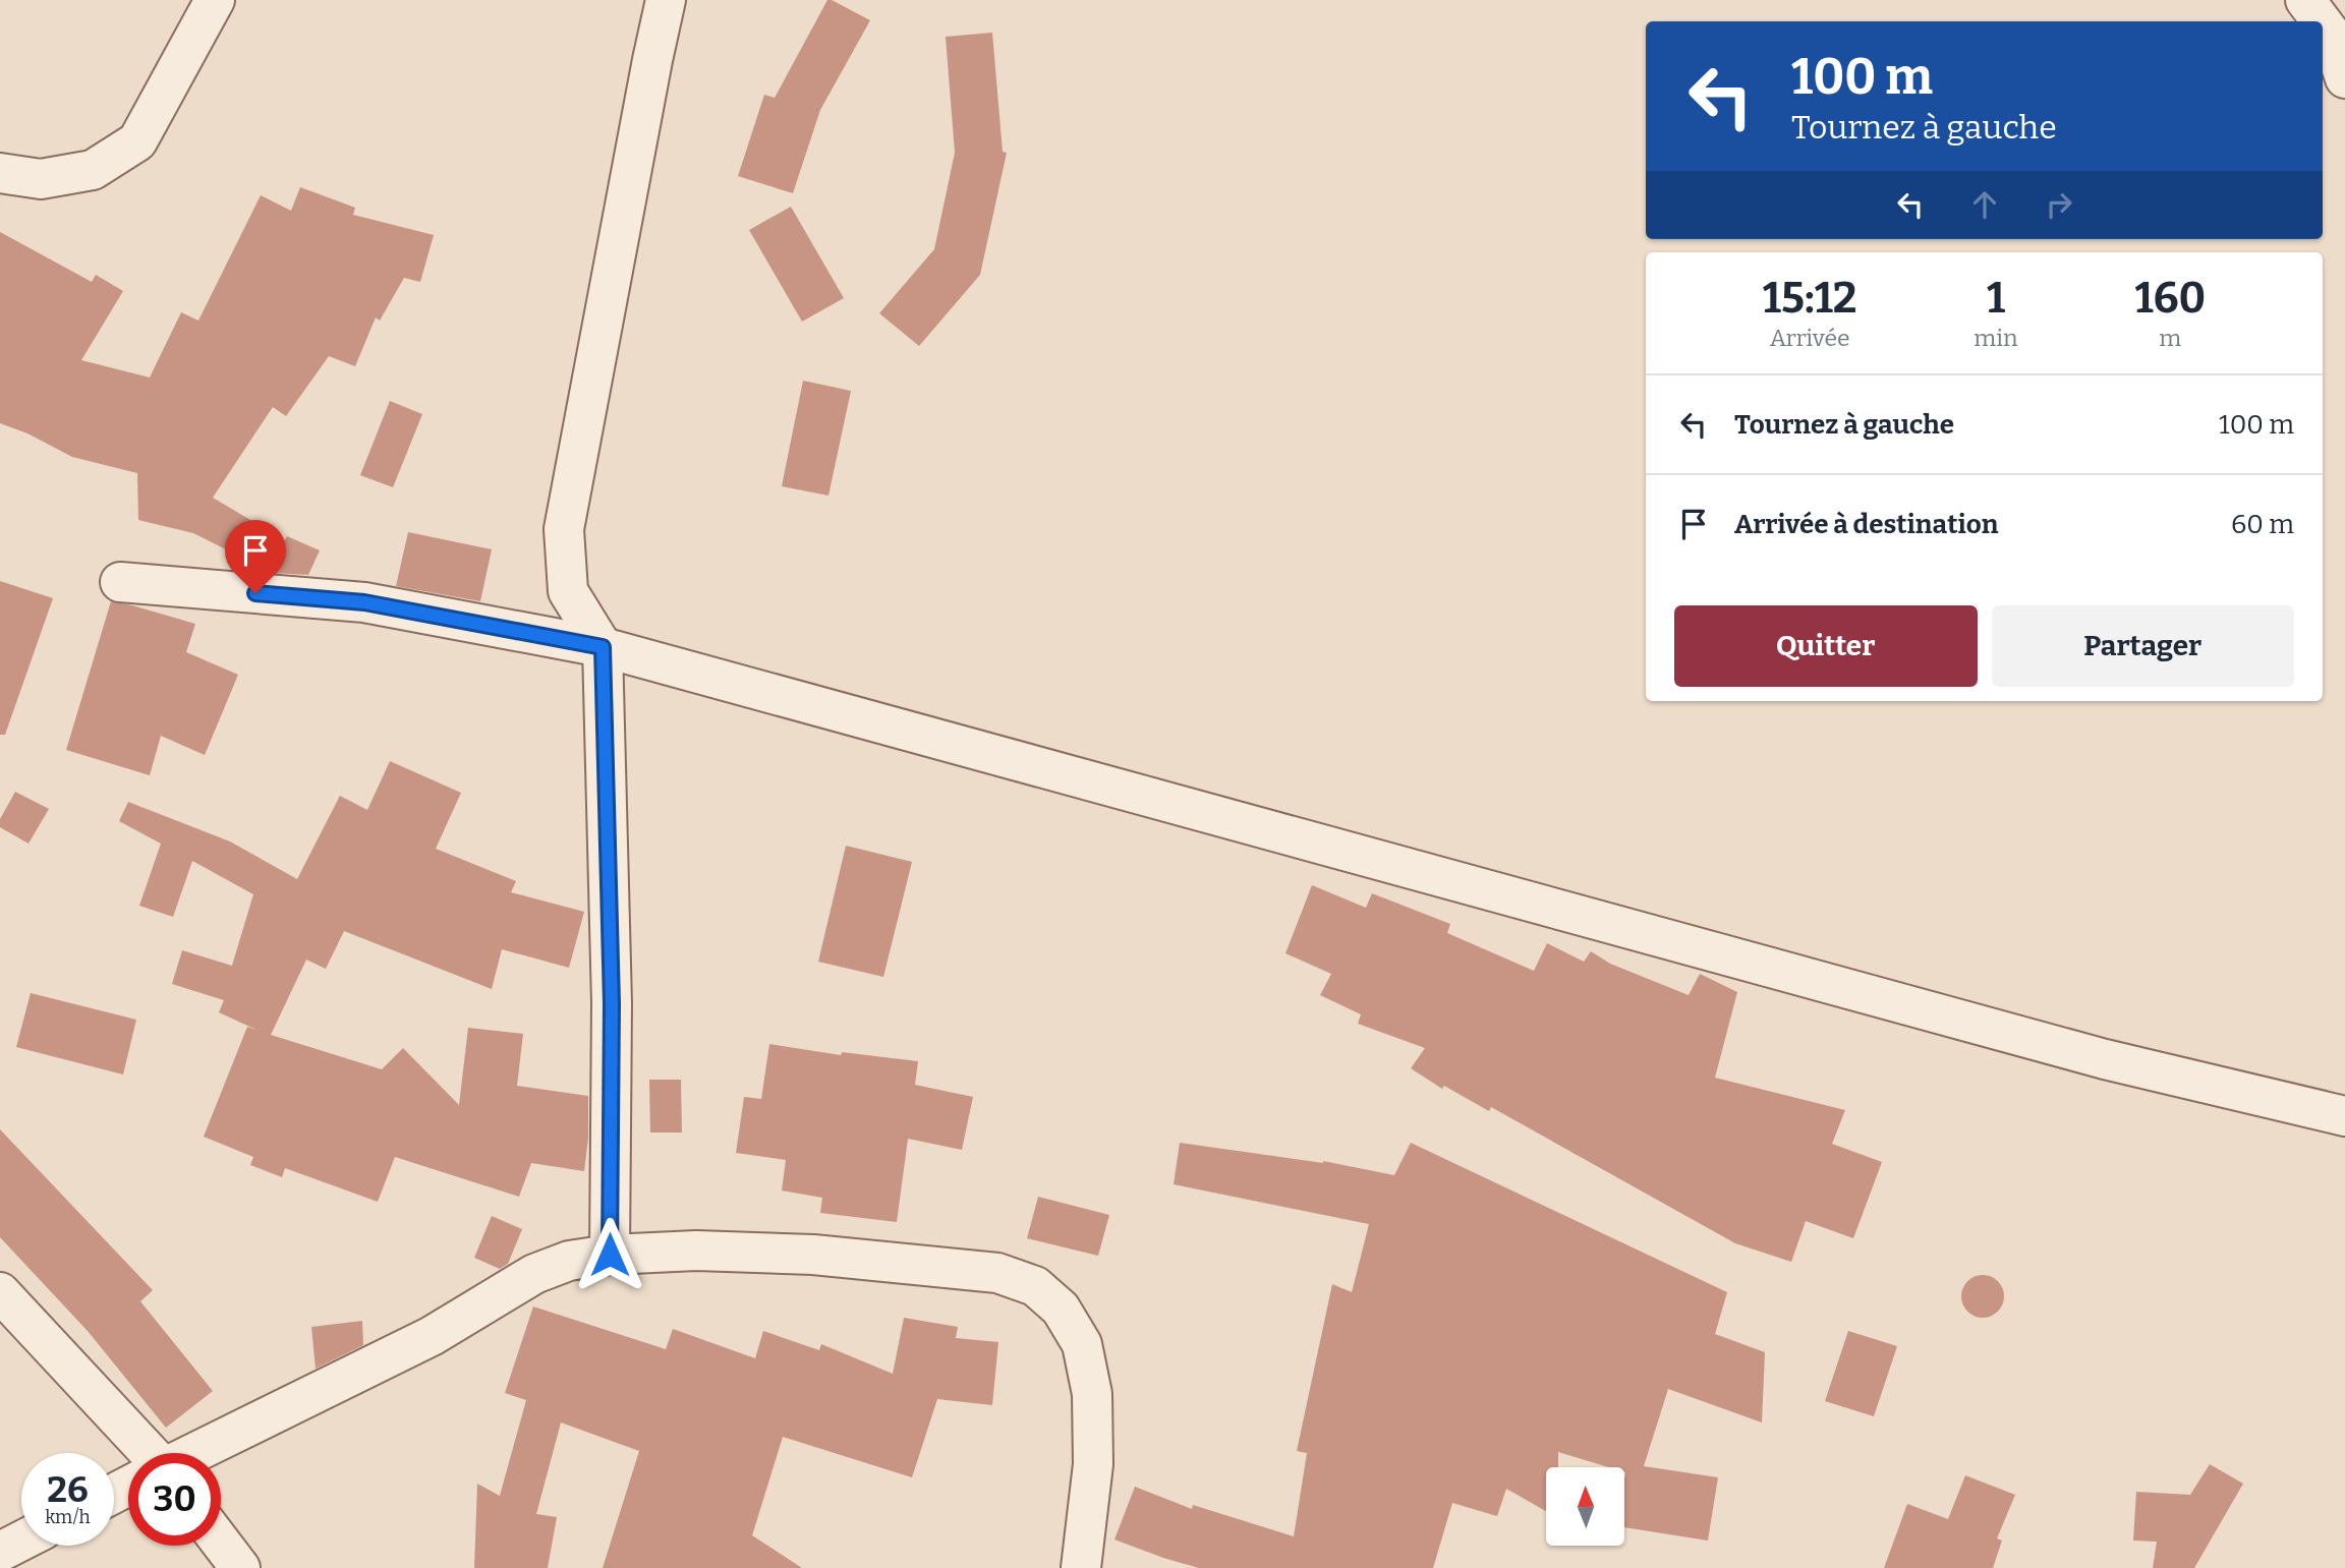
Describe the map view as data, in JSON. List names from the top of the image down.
{
  "north": "top",
  "page": {
    "turn": ["100 m", "Tournez à gauche"],
    "eta": [
      "15:12",
      "Arrivée",
      "1",
      "min",
      "160",
      "m"
    ],
    "list": [
      {
        "name": "Tournez à gauche",
        "value": "100 m"
      },
      {
        "name": "Arrivée à destination",
        "value": "60 m"
      }
    ],
    "buttons": ["Quitter", "Partager"],
    "speed": "26 km/h",
    "limit": "30"
  }
}
